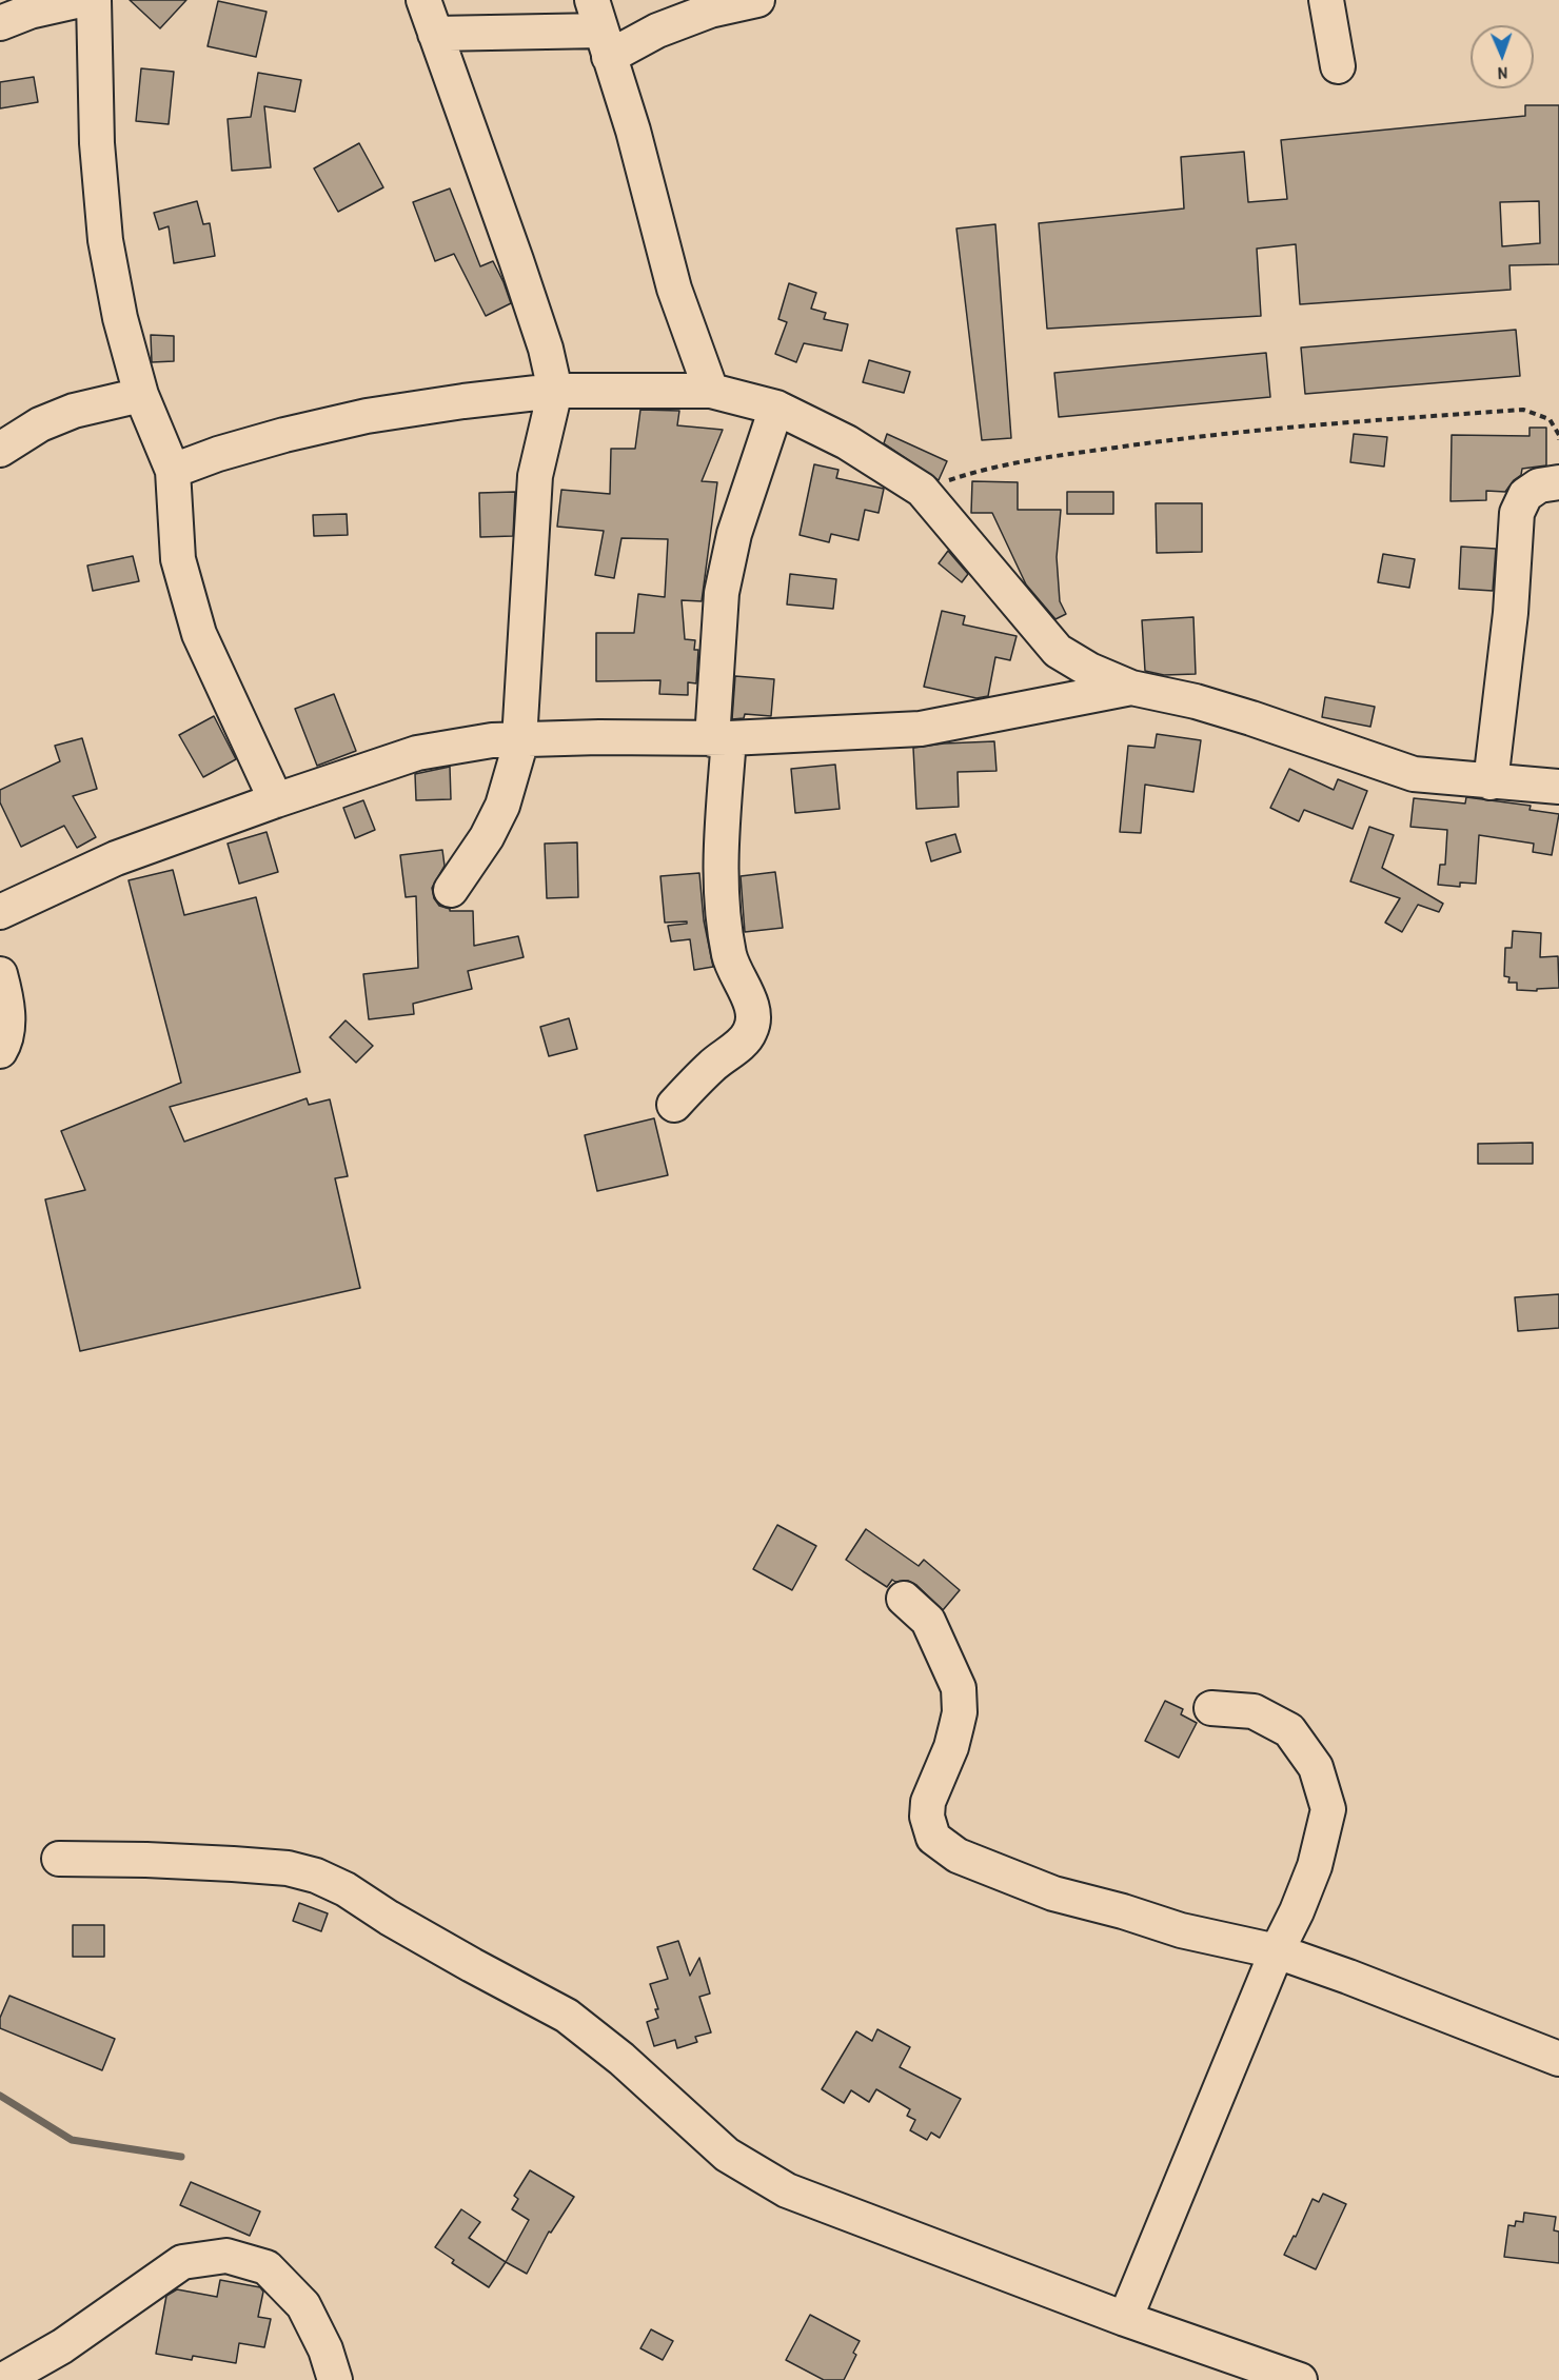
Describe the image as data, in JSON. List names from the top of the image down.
{
  "north": "bottom"
}
